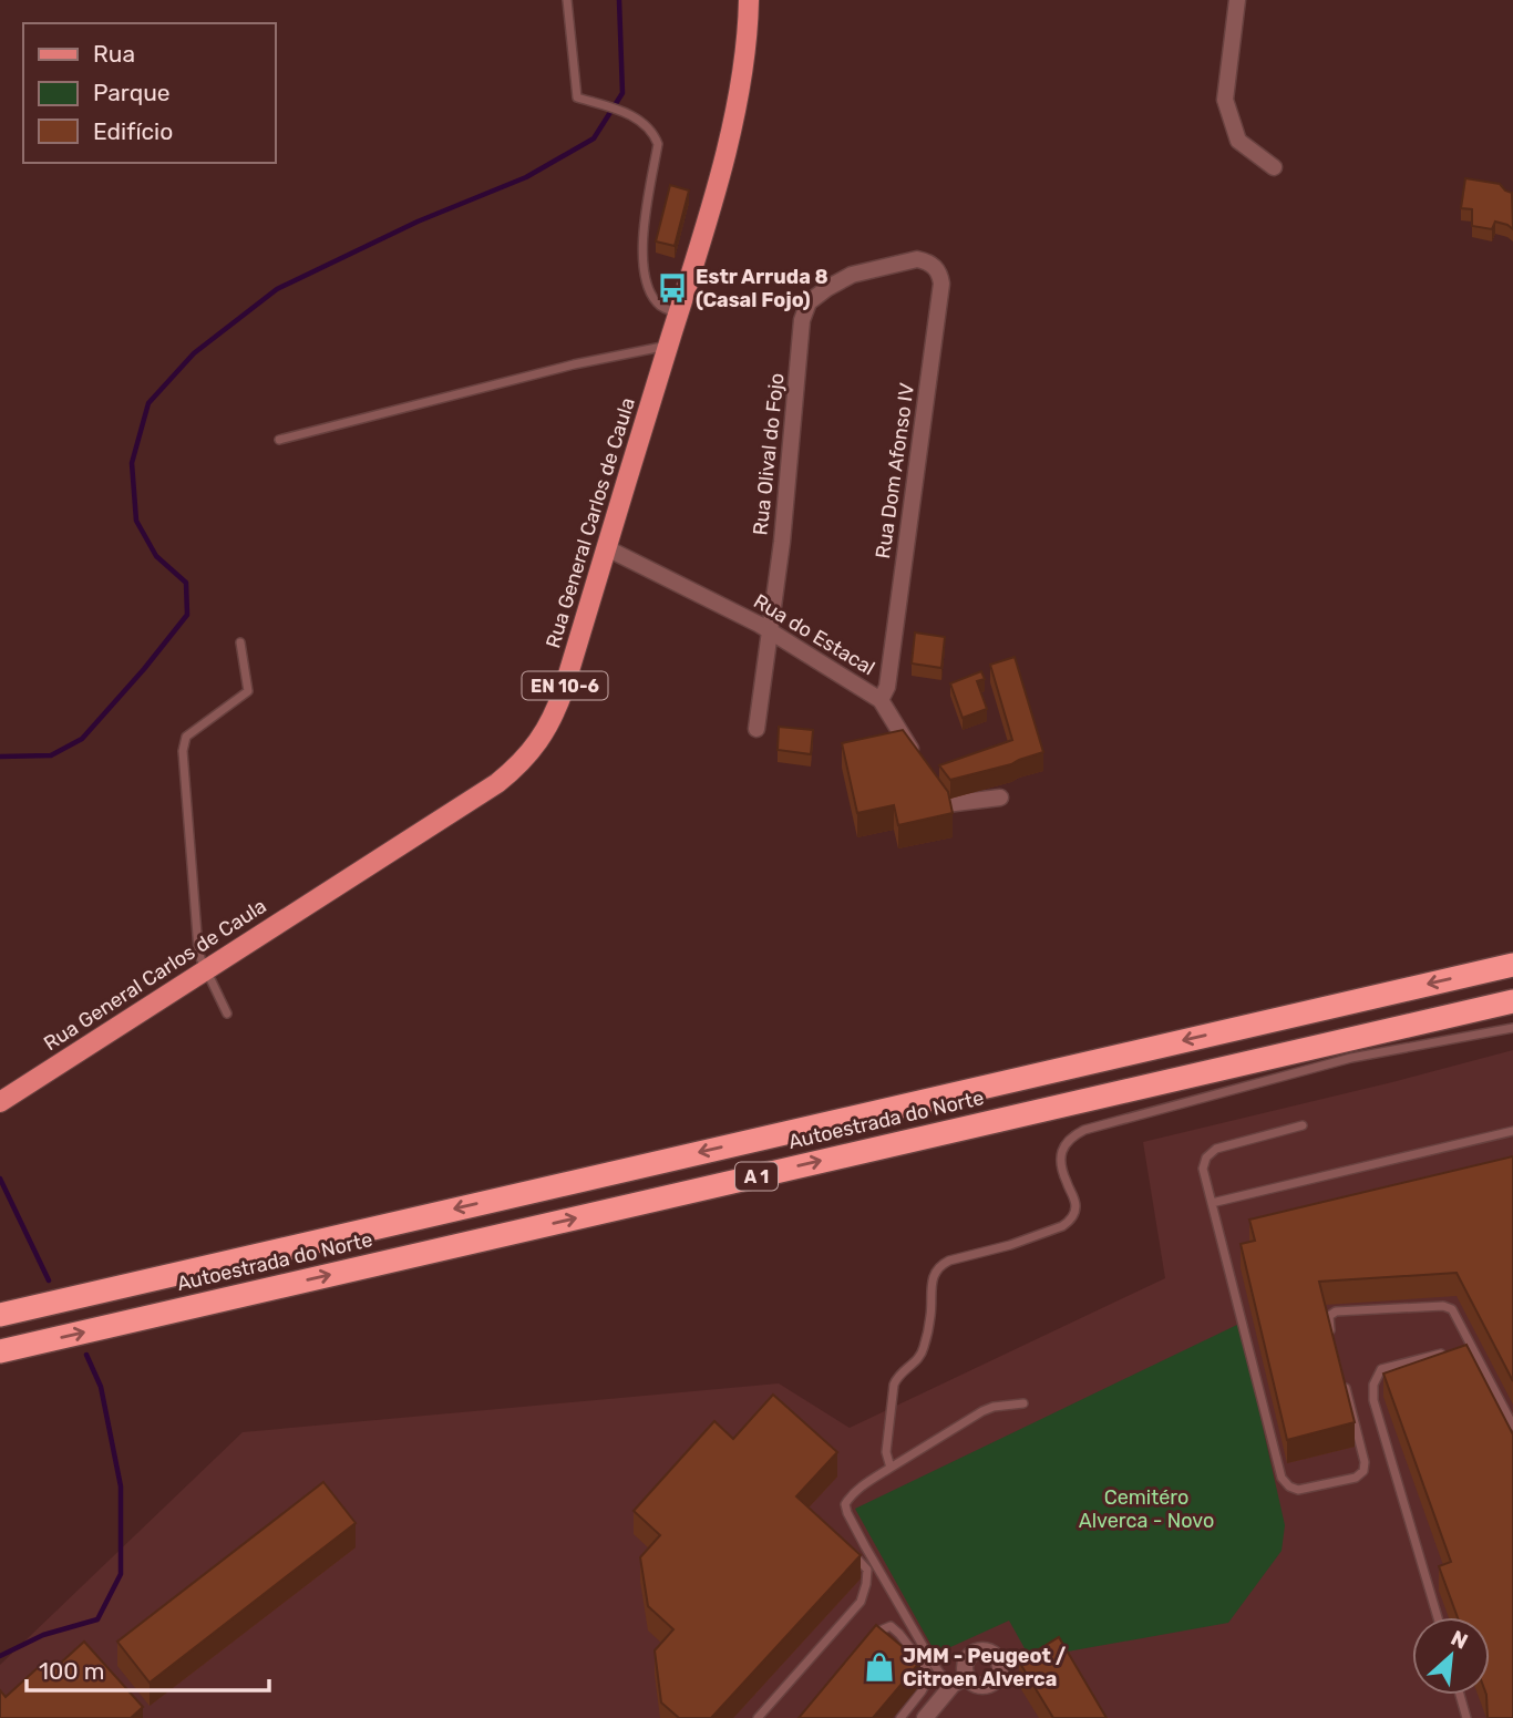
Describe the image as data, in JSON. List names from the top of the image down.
{
  "streets": {
    "highway": ["Autoestrada do Norte", "A 1"],
    "main road": ["Rua General Carlos de Caula", "EN 10-6"],
    "street": ["Rua Olival do Fojo", "Rua Dom Afonso IV", "Rua do Estacal"]
  },
  "crossings": [
    ["Rua Olival do Fojo", "Rua Dom Afonso IV"],
    ["Rua Olival do Fojo", "Rua do Estacal"],
    ["Rua Dom Afonso IV", "Rua do Estacal"],
    ["Rua General Carlos de Caula", "Rua do Estacal"]
  ],
  "parks": ["Cemitéro Alverca - Novo"],
  "places": {
    "bus stop": ["Estr Arruda 8 (Casal Fojo)"],
    "shop": ["JMM - Peugeot / Citroen Alverca"]
  },
  "legend": ["Rua", "Parque", "Edifício"],
  "scale_bar": "100 m",
  "north": "top right"
}
